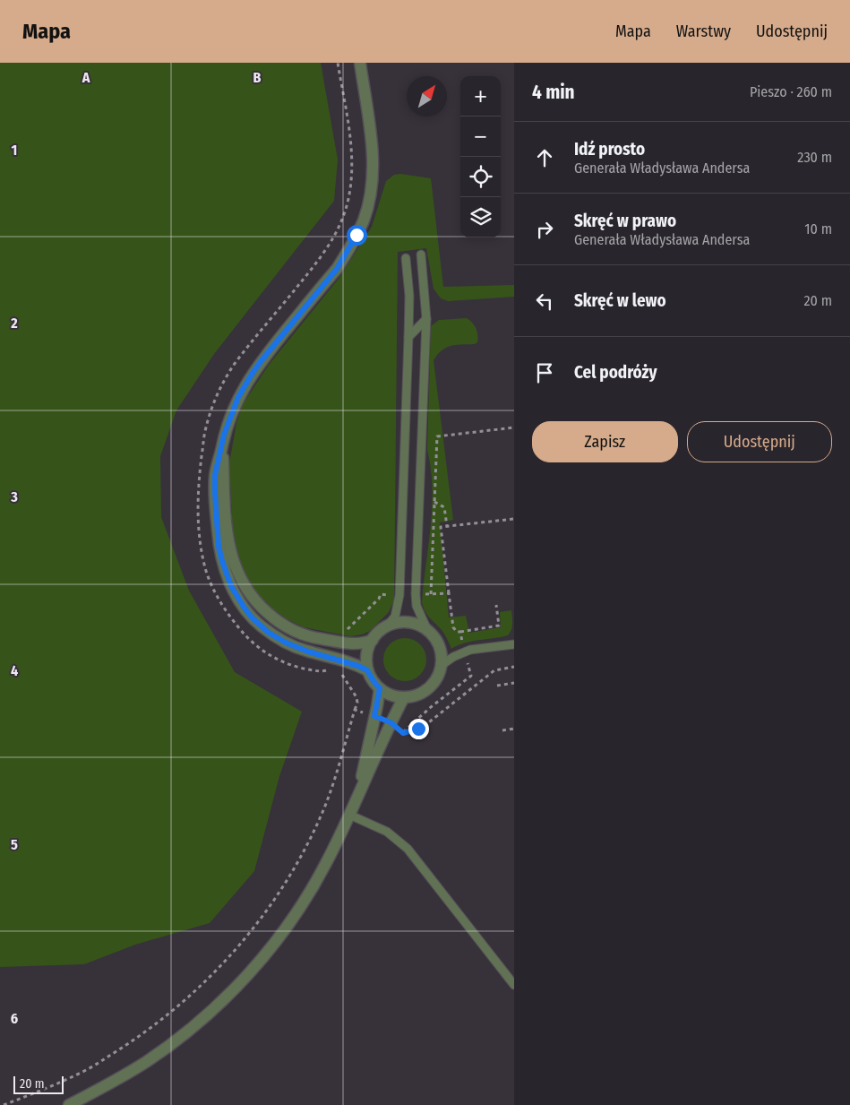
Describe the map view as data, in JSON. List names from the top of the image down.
{
  "scale_bar": "20 m",
  "north": "top right",
  "page": {
    "header": "Mapa",
    "nav": ["Mapa", "Warstwy", "Udostępnij"],
    "heading": ["4 min", "Pieszo · 260 m"],
    "map_buttons": ["+", "−"],
    "list": [
      ["Idź prosto", "Generała Władysława Andersa", "230 m"],
      ["Skręć w prawo", "Generała Władysława Andersa", "10 m"],
      ["Skręć w lewo", "20 m"],
      "Cel podróży"
    ],
    "buttons": ["Zapisz", "Udostępnij"],
    "scale": "20 m"
  },
  "grid": {
    "columns": ["A", "B"],
    "rows": [
      "1",
      "2",
      "3",
      "4",
      "5",
      "6"
    ]
  }
}
